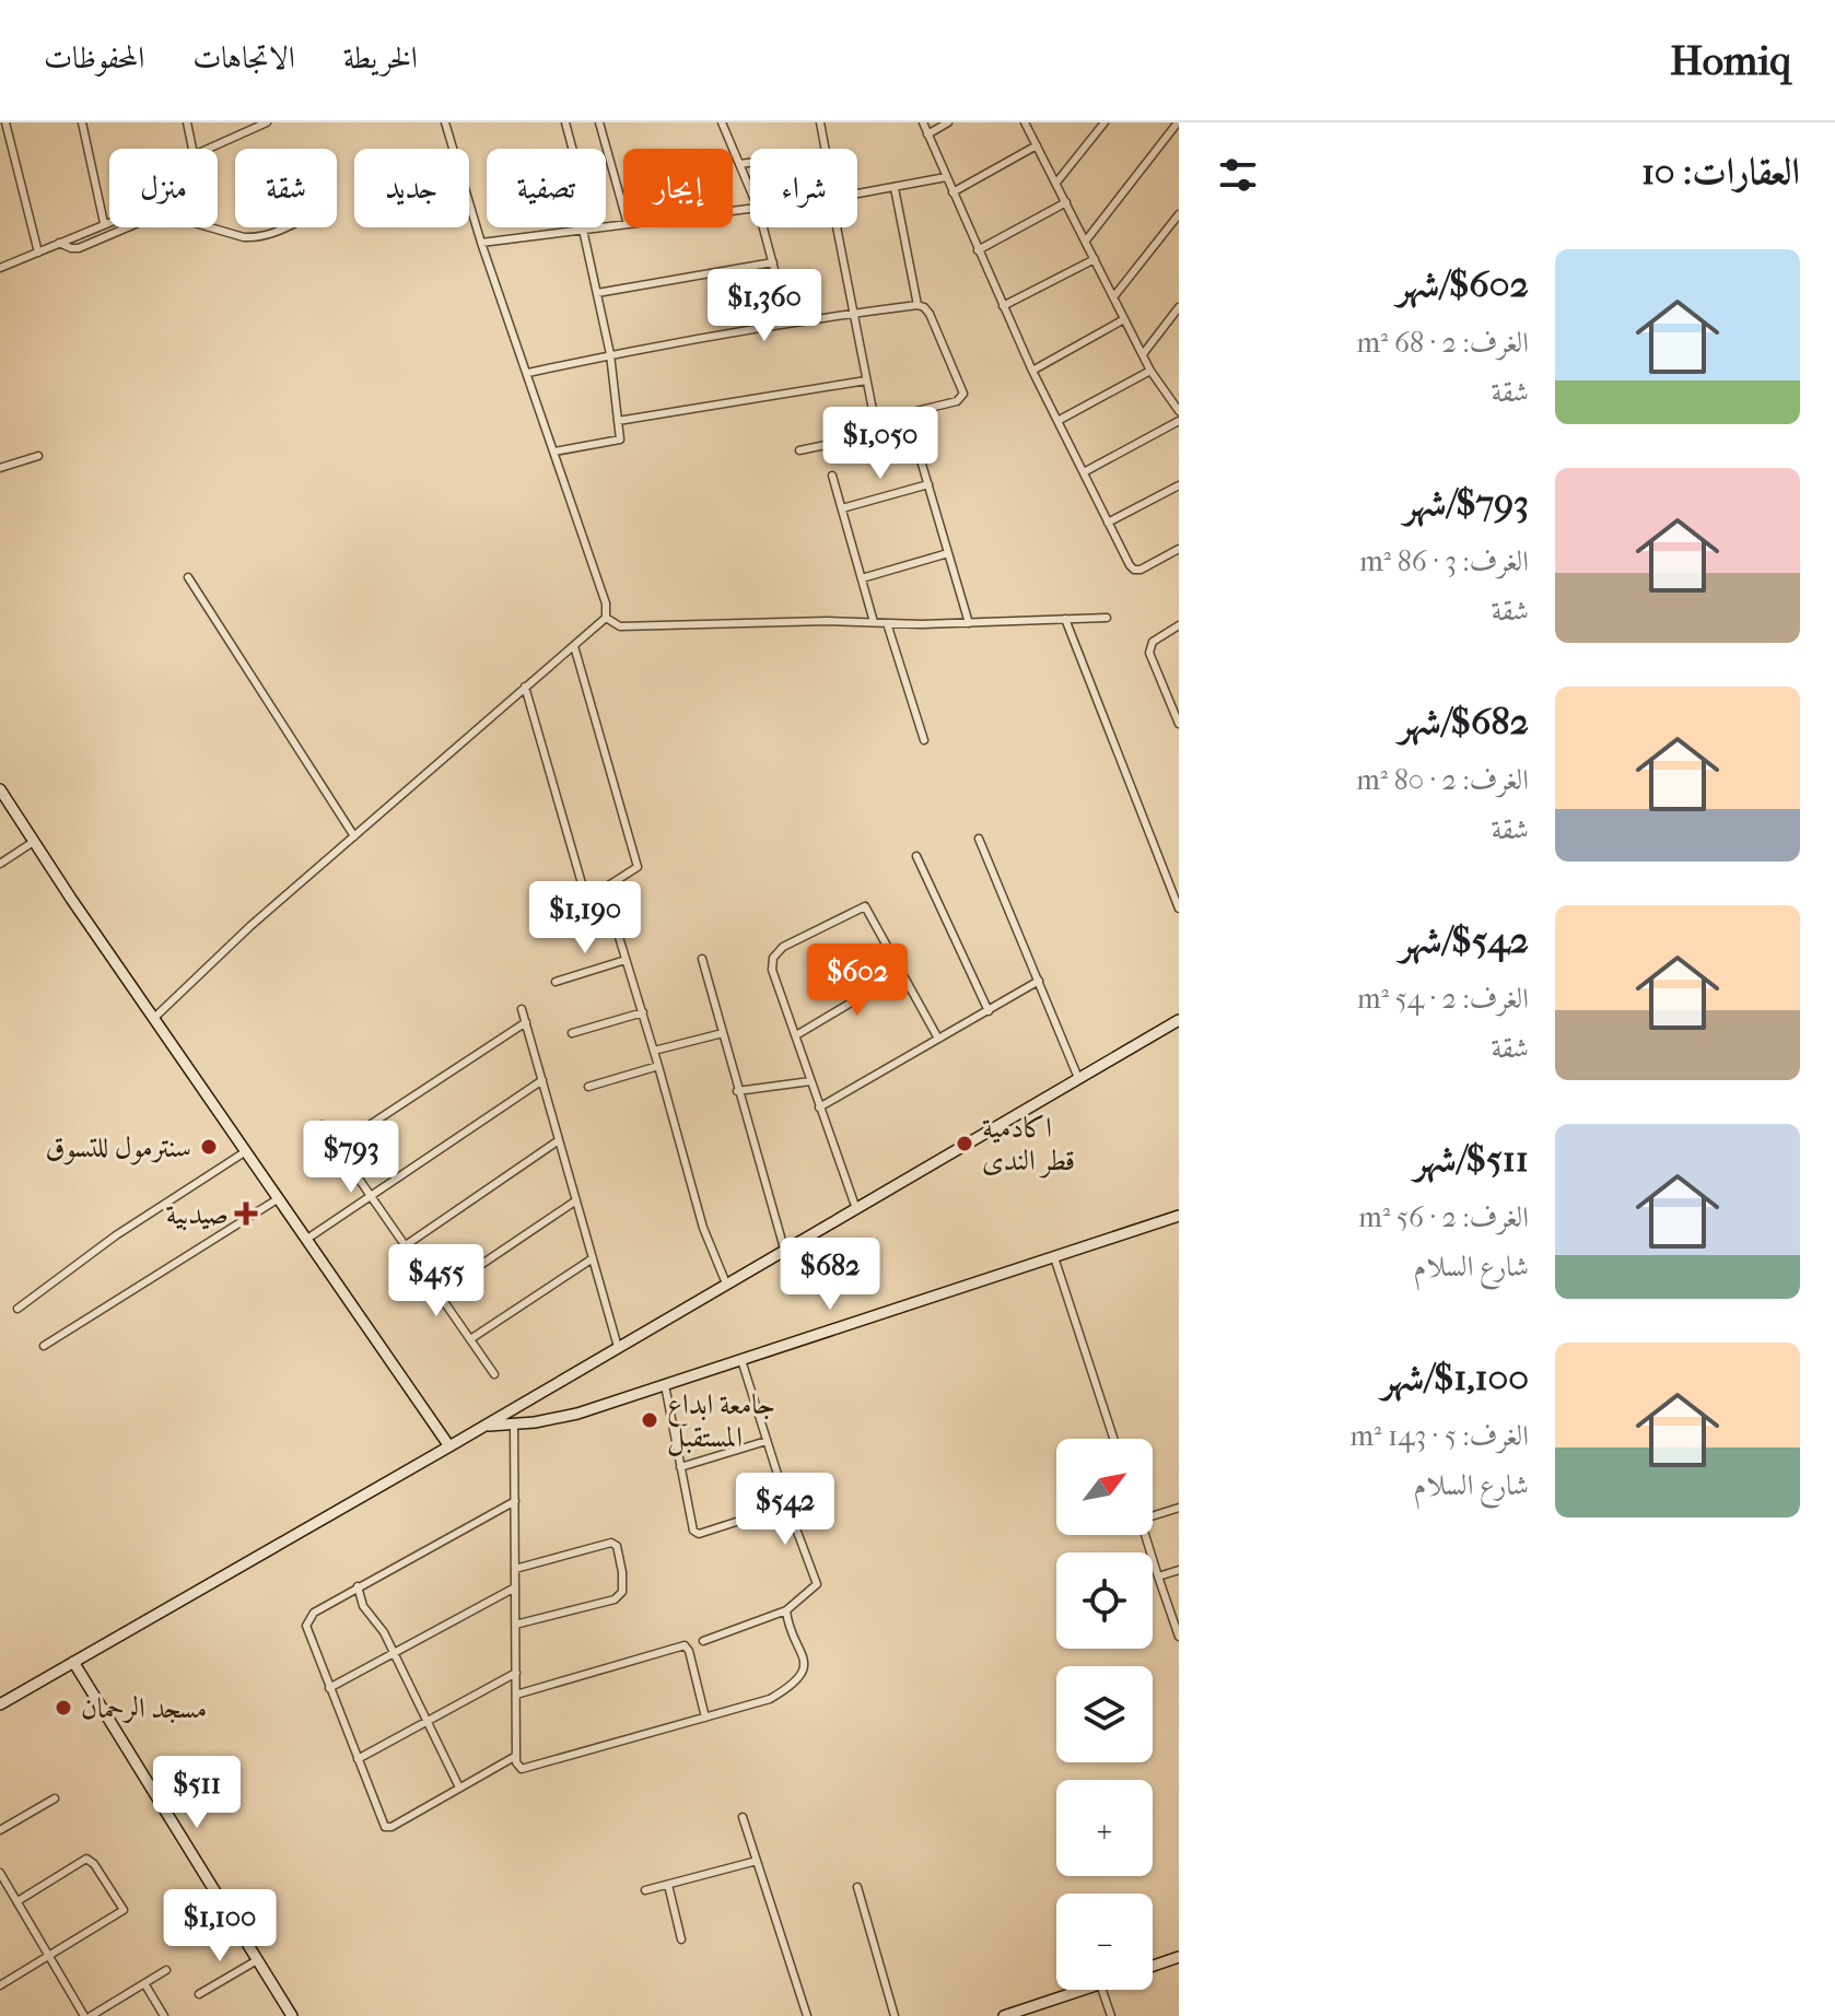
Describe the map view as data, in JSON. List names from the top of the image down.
{
  "places": {
    "other": [
      "اكادمية قطر الندى",
      "سنترمول للتسوق",
      "جامعة ابداع المستقبل",
      "مسجد الرحمان"
    ],
    "health": ["صيدبية"]
  },
  "north": "top right",
  "page": {
    "header": "Homiq",
    "nav": ["الخريطة", "الاتجاهات", "المحفوظات"],
    "heading": "العقارات: 10",
    "chip": [
      "شراء",
      "إيجار",
      "تصفية",
      "جديد",
      "شقة",
      "منزل"
    ],
    "list": [
      {
        "name": "$602/شهر",
        "note": "الغرف: 2 · 68 m² · شقة"
      },
      {
        "name": "$793/شهر",
        "note": "الغرف: 3 · 86 m² · شقة"
      },
      {
        "name": "$682/شهر",
        "note": "الغرف: 2 · 80 m² · شقة"
      },
      {
        "name": "$542/شهر",
        "note": "الغرف: 2 · 54 m² · شقة"
      },
      {
        "name": "$511/شهر",
        "note": "الغرف: 2 · 56 m² · شارع السلام"
      },
      {
        "name": "$1,100/شهر",
        "note": "الغرف: 5 · 143 m² · شارع السلام"
      }
    ],
    "price": [
      "$1,360",
      "$1,050",
      "$1,190",
      "$602",
      "$793",
      "$682",
      "$455",
      "$542",
      "$511",
      "$1,100"
    ],
    "map_buttons": ["+", "−"]
  }
}
